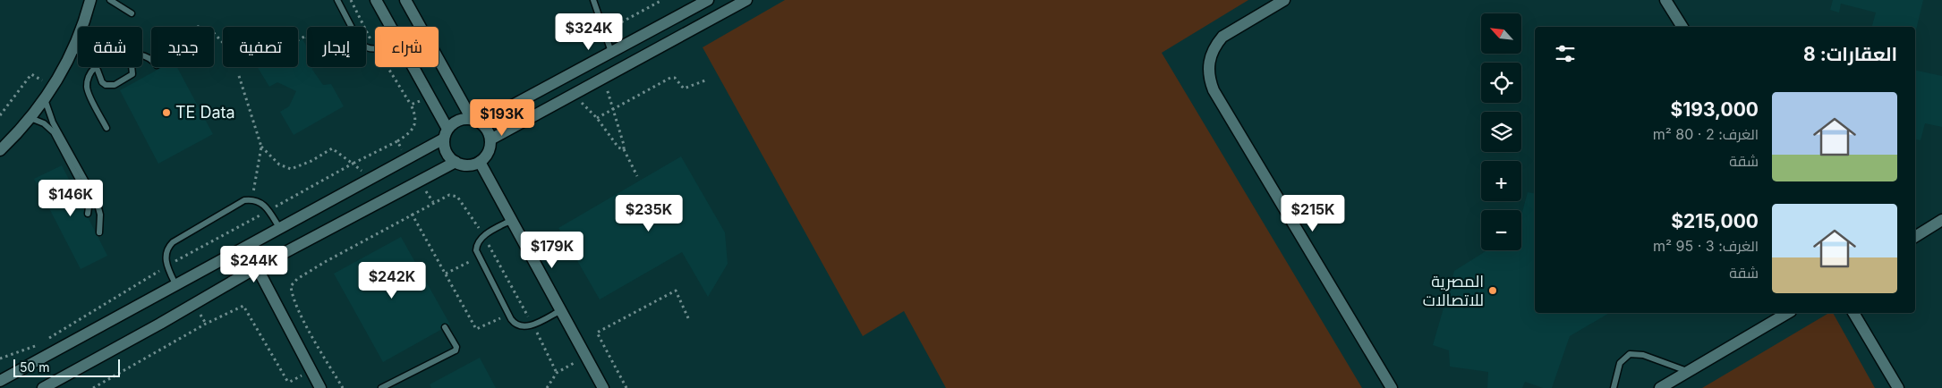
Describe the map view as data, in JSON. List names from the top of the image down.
{
  "places": ["TE Data", "المصرية للاتصالات"],
  "scale_bar": "50 m",
  "north": "top left",
  "page": {
    "map_buttons": ["+", "−"],
    "price": [
      "$324K",
      "$193K",
      "$146K",
      "$235K",
      "$215K",
      "$179K",
      "$244K",
      "$242K"
    ],
    "chip": [
      "شراء",
      "إيجار",
      "تصفية",
      "جديد",
      "شقة"
    ],
    "heading": "العقارات: 8",
    "list": [
      {
        "name": "$193,000",
        "note": "الغرف: 2 · 80 m² · شقة"
      },
      {
        "name": "$215,000",
        "note": "الغرف: 3 · 95 m² · شقة"
      }
    ],
    "scale": "50 m"
  }
}
